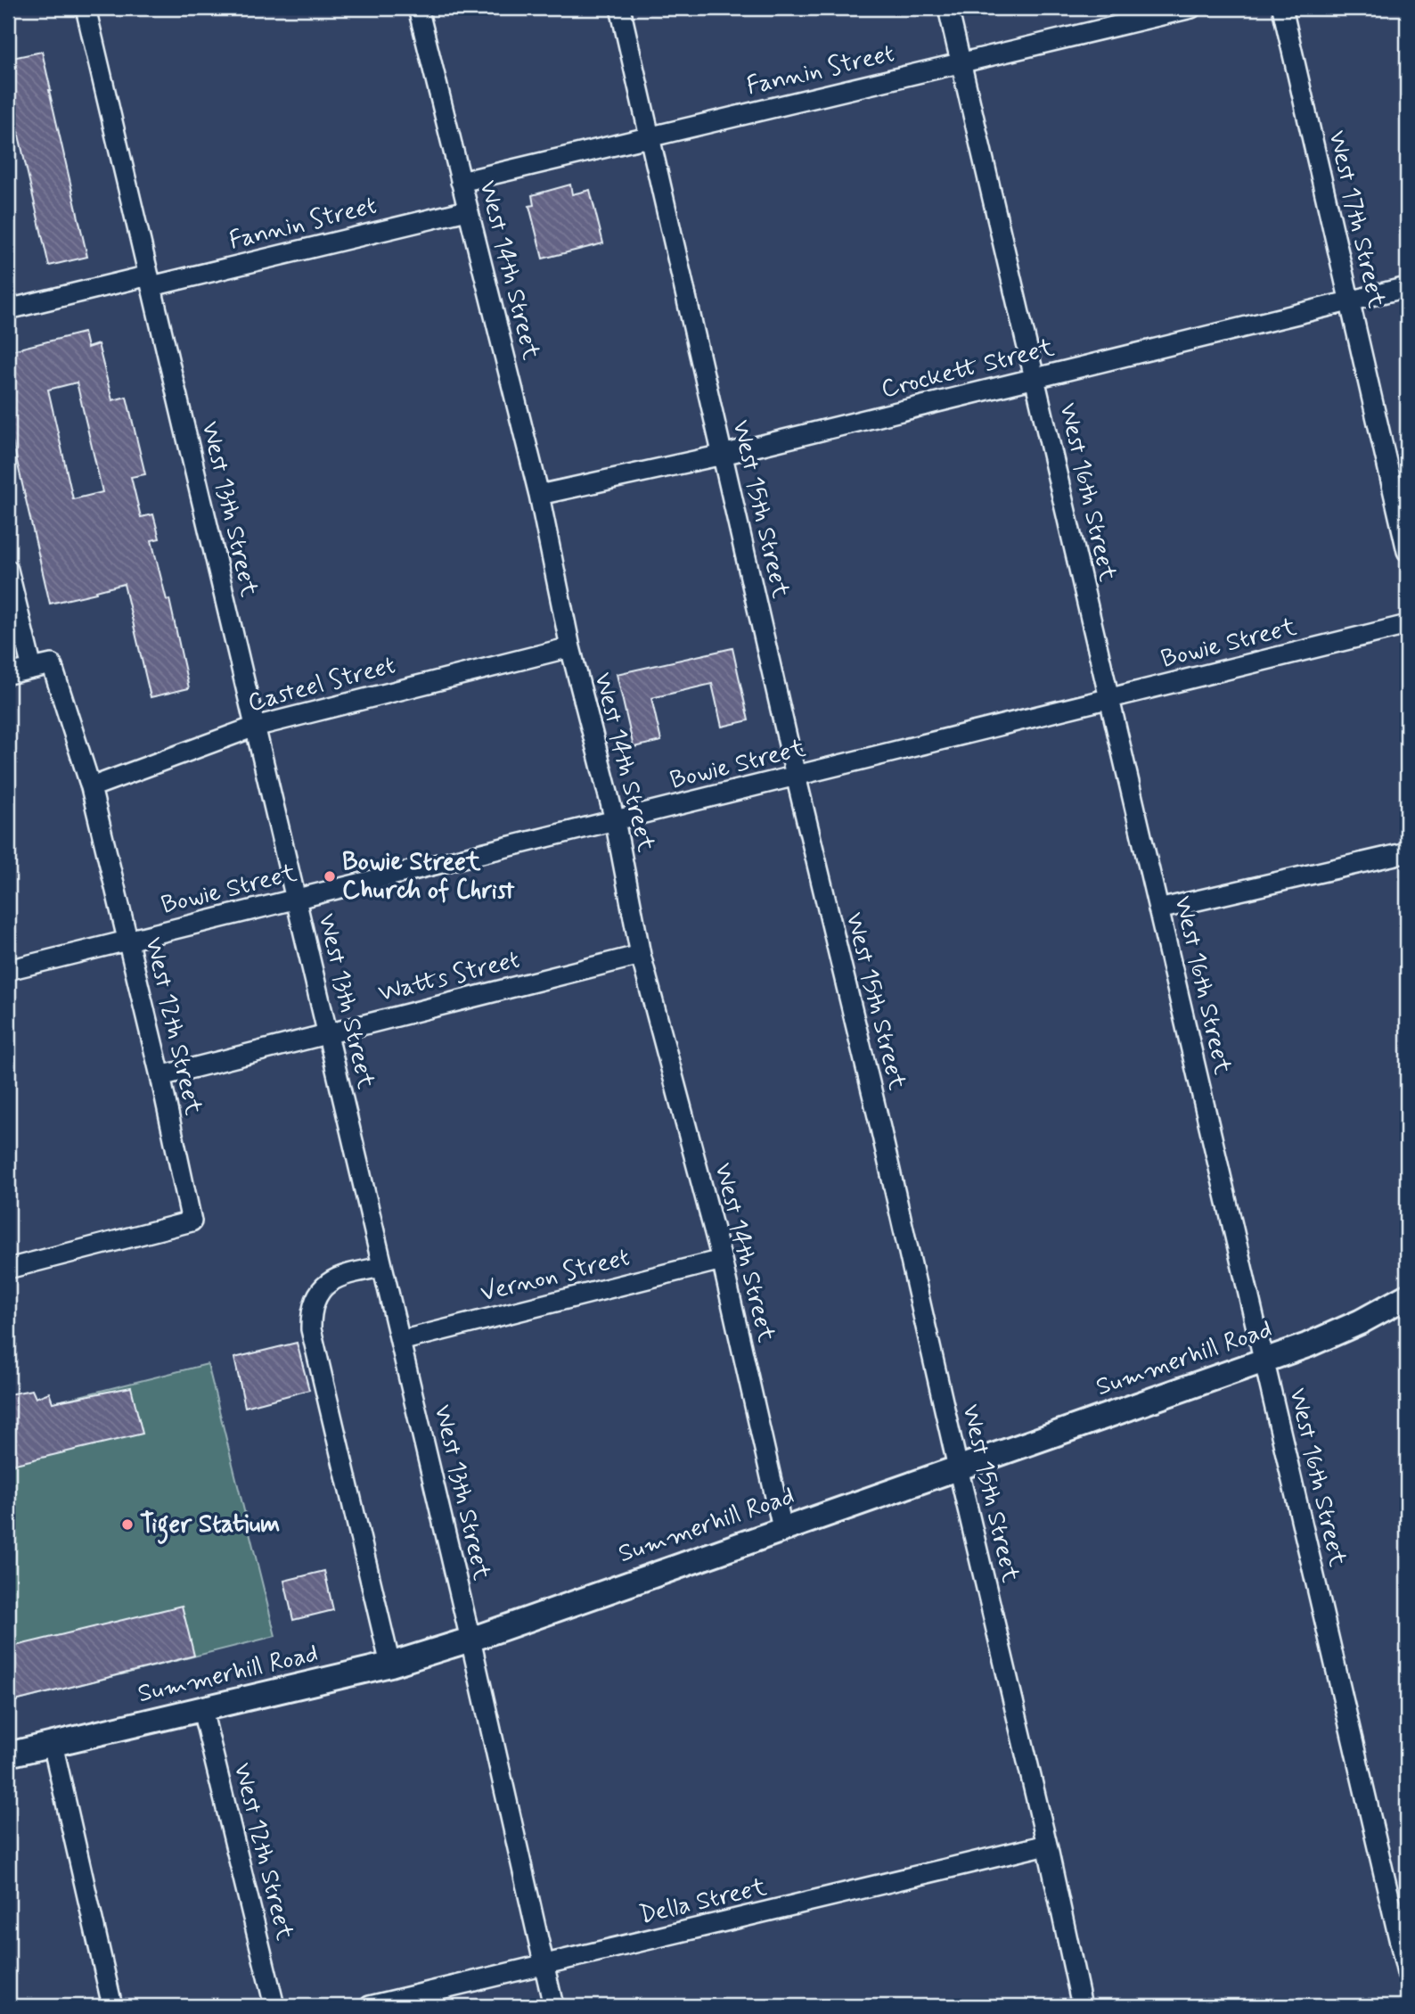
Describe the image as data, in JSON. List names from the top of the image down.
{
  "streets": {
    "main road": ["Summerhill Road"],
    "street": [
      "Fannin Street",
      "West 17th Street",
      "West 14th Street",
      "Crockett Street",
      "West 16th Street",
      "West 13th Street",
      "West 15th Street",
      "Bowie Street",
      "Casteel Street",
      "Watts Street",
      "West 12th Street",
      "Vernon Street",
      "Della Street"
    ]
  },
  "crossings": [
    ["Fannin Street", "West 14th Street"],
    ["Fannin Street", "West 16th Street"],
    ["Fannin Street", "West 13th Street"],
    ["Fannin Street", "West 15th Street"],
    ["West 17th Street", "Crockett Street"],
    ["West 14th Street", "Crockett Street"],
    ["West 14th Street", "Bowie Street"],
    ["West 14th Street", "Casteel Street"],
    ["West 14th Street", "Watts Street"],
    ["West 14th Street", "Vernon Street"],
    ["West 14th Street", "Summerhill Road"],
    ["Crockett Street", "West 16th Street"],
    ["Crockett Street", "West 15th Street"],
    ["West 16th Street", "Bowie Street"],
    ["West 16th Street", "Summerhill Road"],
    ["West 13th Street", "Bowie Street"],
    ["West 13th Street", "Casteel Street"],
    ["West 13th Street", "Watts Street"],
    ["West 13th Street", "Vernon Street"],
    ["West 13th Street", "Summerhill Road"],
    ["West 13th Street", "Della Street"],
    ["West 15th Street", "Bowie Street"],
    ["West 15th Street", "Summerhill Road"],
    ["West 15th Street", "Della Street"],
    ["Bowie Street", "West 12th Street"],
    ["Casteel Street", "West 12th Street"],
    ["Watts Street", "West 12th Street"],
    ["West 12th Street", "Summerhill Road"]
  ],
  "places": ["Bowie Street Church of Christ", "Tiger Statium"]
}
